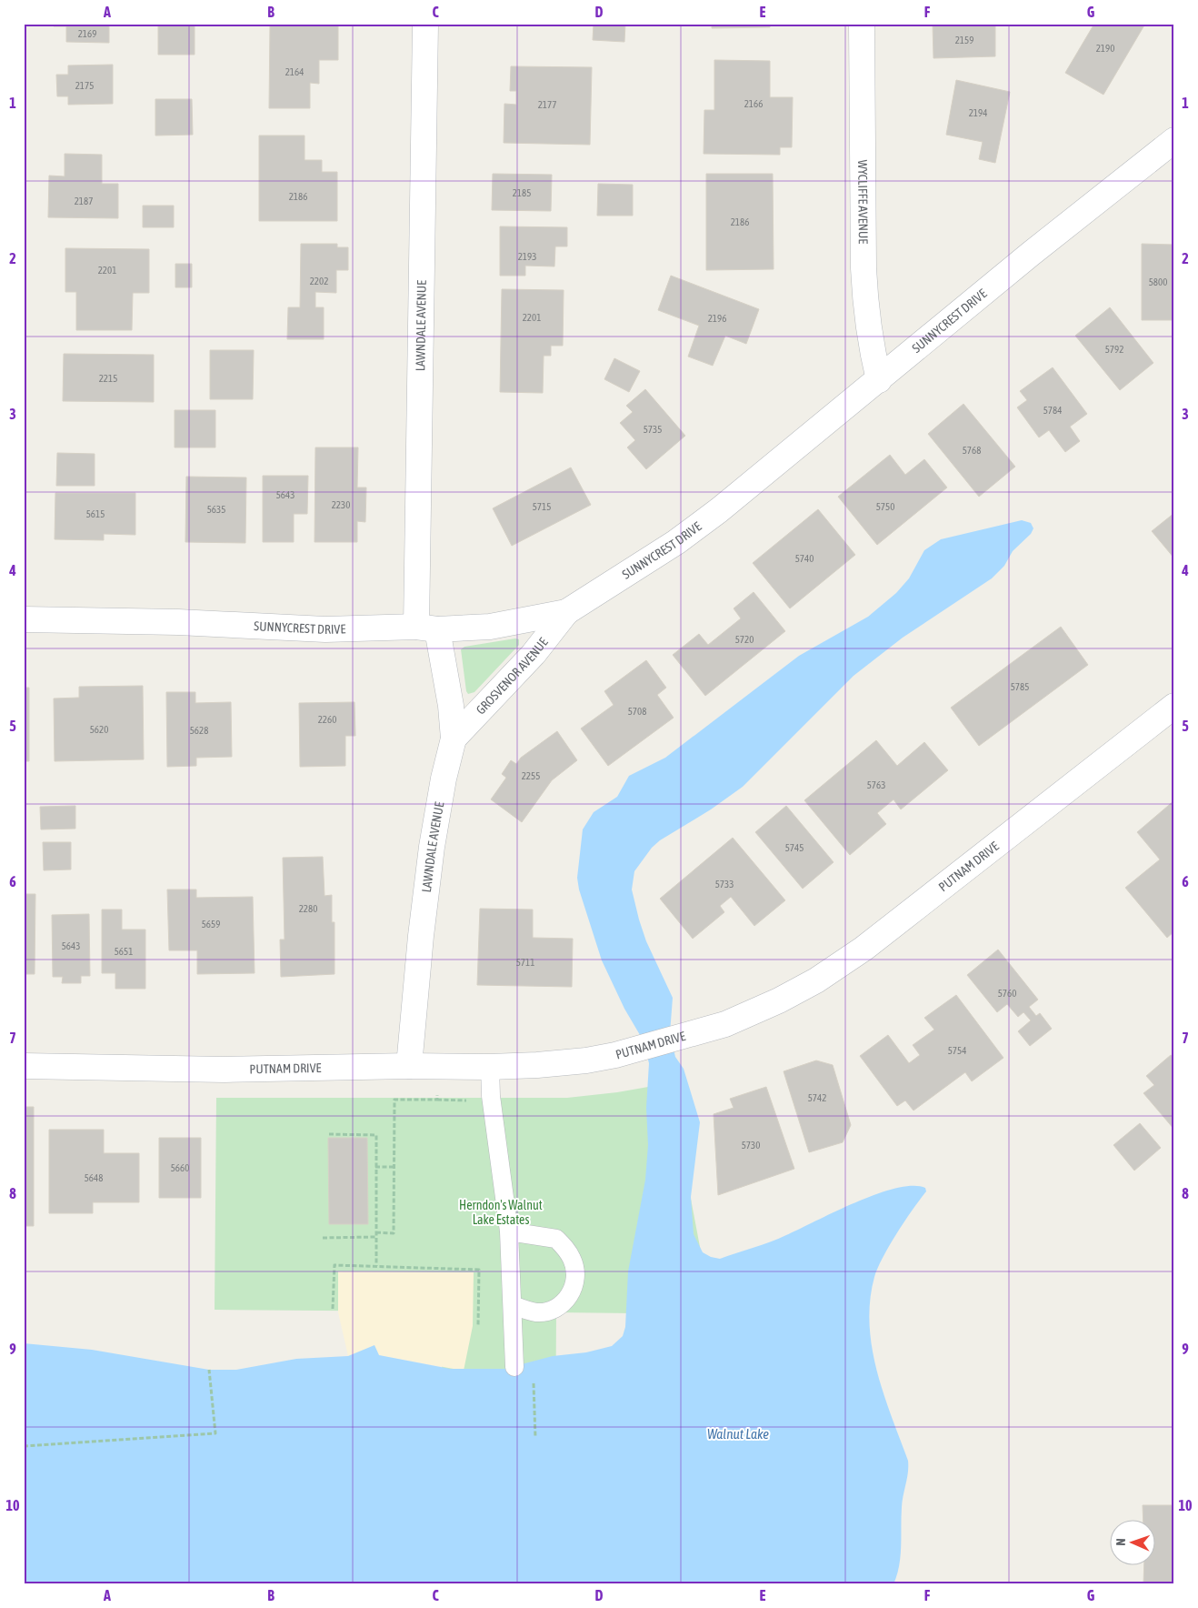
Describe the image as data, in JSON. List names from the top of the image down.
{
  "streets": {
    "street": [
      "WYCLIFFE AVENUE",
      "SUNNYCREST DRIVE",
      "LAWNDALE AVENUE",
      "GROSVENOR AVENUE",
      "PUTNAM DRIVE"
    ]
  },
  "crossings": [
    ["WYCLIFFE AVENUE", "SUNNYCREST DRIVE"],
    ["SUNNYCREST DRIVE", "LAWNDALE AVENUE"],
    ["SUNNYCREST DRIVE", "GROSVENOR AVENUE"],
    ["LAWNDALE AVENUE", "GROSVENOR AVENUE"],
    ["LAWNDALE AVENUE", "PUTNAM DRIVE"]
  ],
  "water": ["Walnut Lake"],
  "parks": ["Herndon's Walnut Lake Estates"],
  "house_numbers": [
    "2169",
    "2159",
    "2190",
    "2164",
    "2175",
    "2166",
    "2177",
    "2194",
    "2185",
    "2186",
    "2187",
    "2186",
    "2193",
    "2201",
    "2202",
    "5800",
    "2201",
    "2196",
    "5792",
    "2215",
    "5784",
    "5735",
    "5768",
    "5643",
    "2230",
    "5715",
    "5750",
    "5635",
    "5615",
    "5740",
    "5720",
    "5785",
    "5708",
    "2260",
    "5620",
    "5628",
    "2255",
    "5763",
    "5745",
    "5733",
    "2280",
    "5659",
    "5643",
    "5651",
    "5711",
    "5760",
    "5754",
    "5742",
    "5730",
    "5660",
    "5648"
  ],
  "north": "left",
  "grid": {
    "columns": [
      "A",
      "B",
      "C",
      "D",
      "E",
      "F",
      "G"
    ],
    "rows": [
      "1",
      "2",
      "3",
      "4",
      "5",
      "6",
      "7",
      "8",
      "9",
      "10"
    ]
  }
}
